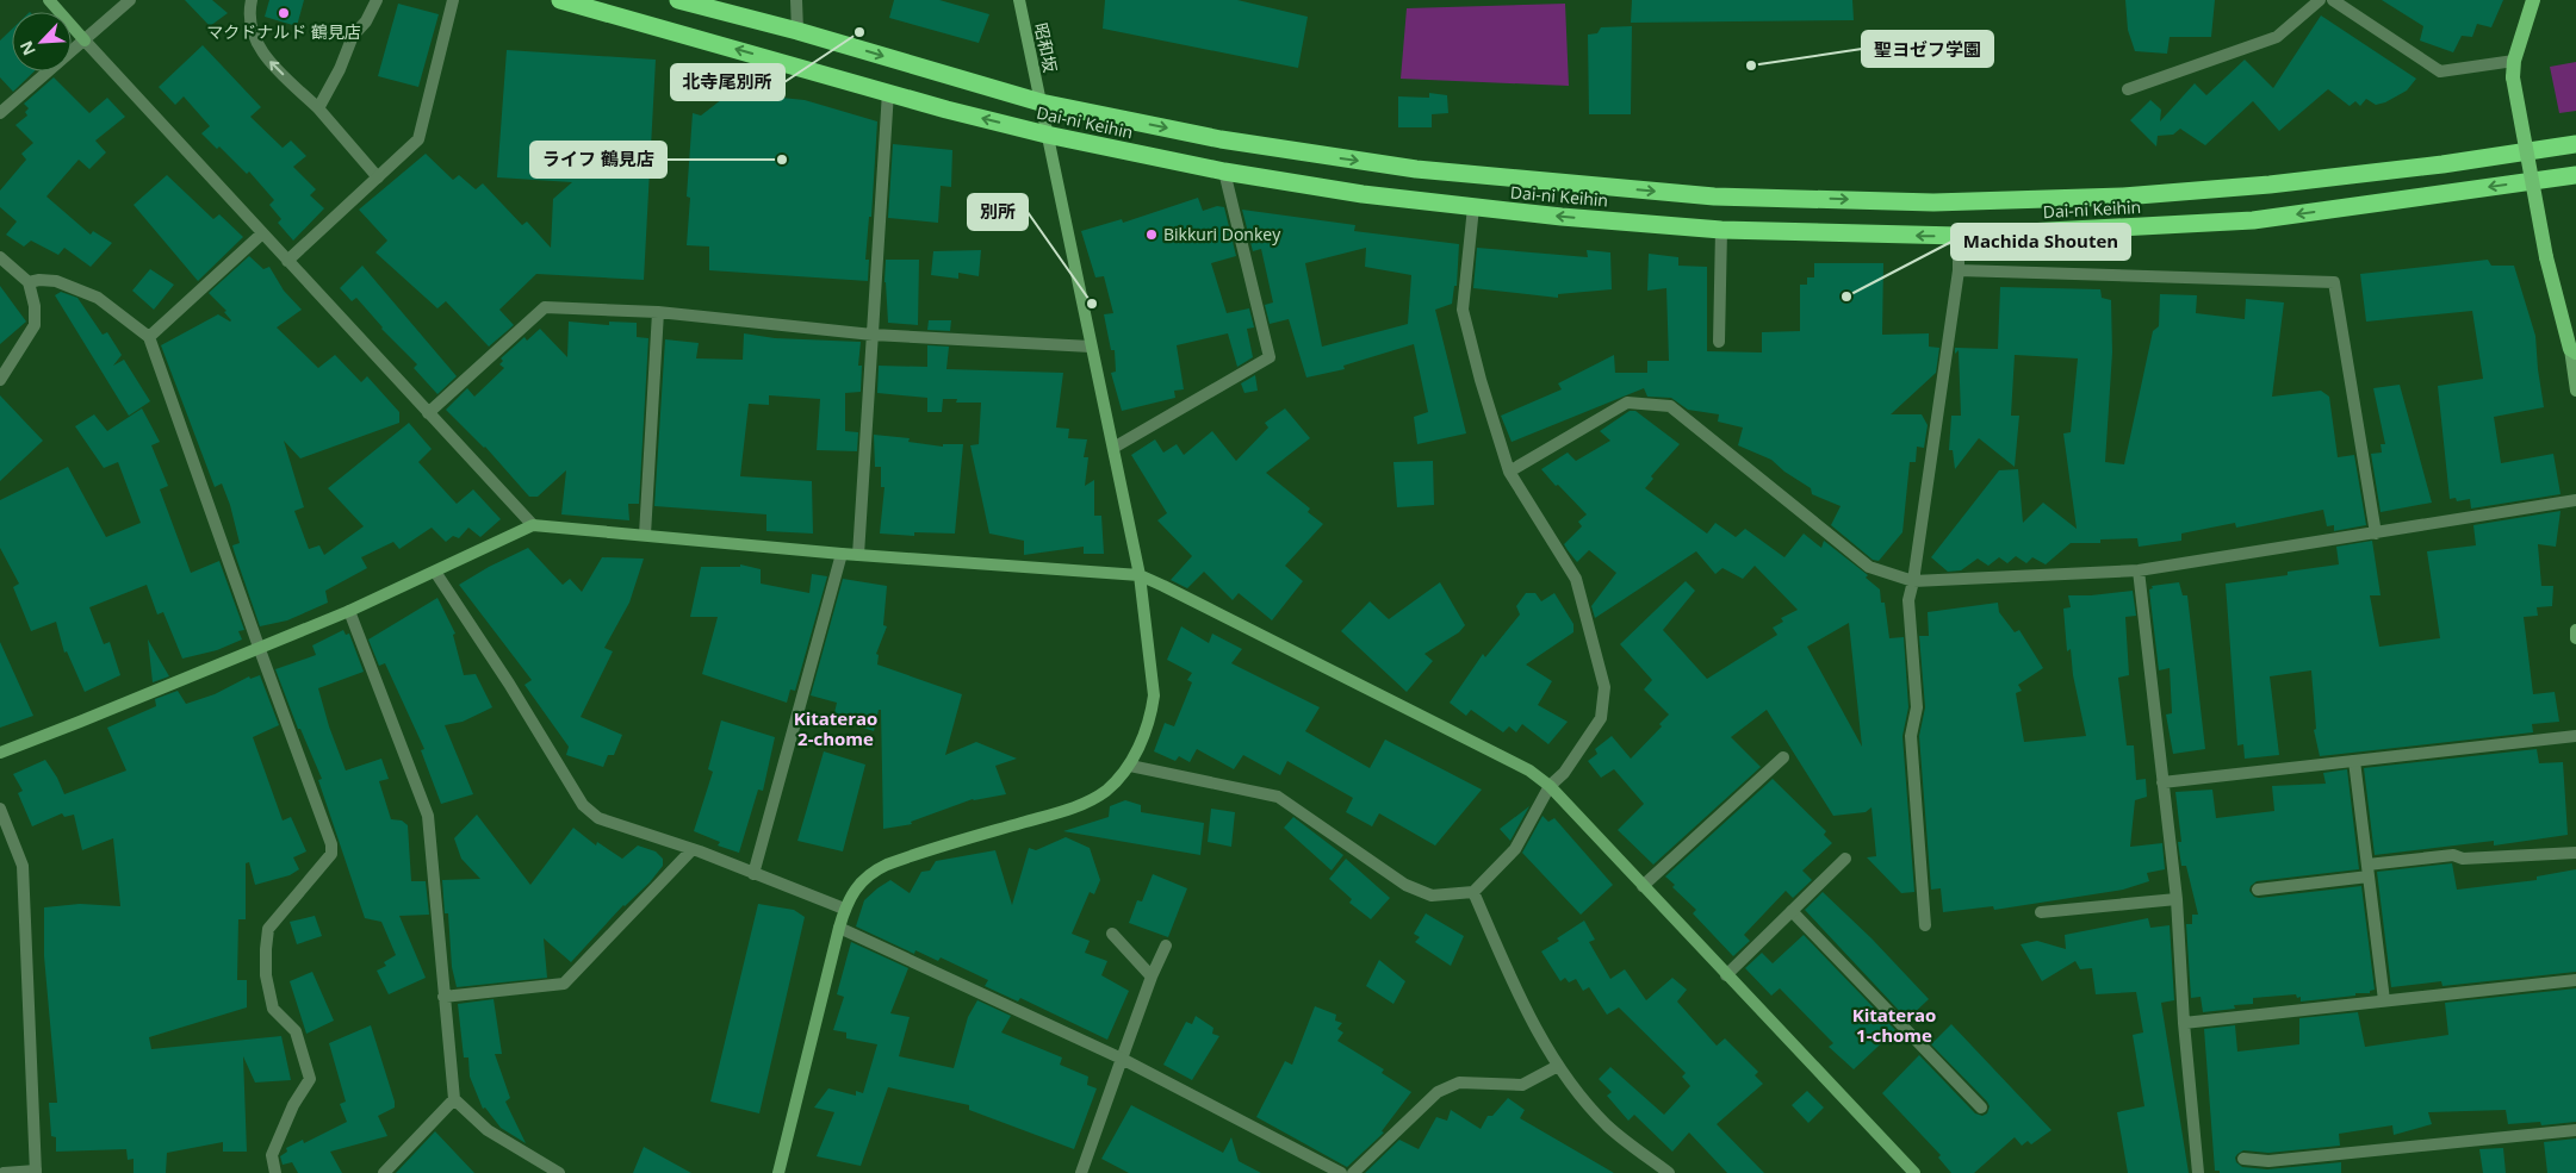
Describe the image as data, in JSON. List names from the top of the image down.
{
  "streets": {
    "highway": ["Dai-ni Keihin"],
    "street": ["昭和坂"]
  },
  "crossings": [
    ["昭和坂", "Dai-ni Keihin"]
  ],
  "districts": ["Kitaterao 2-chome", "Kitaterao 1-chome"],
  "places": [
    "マクドナルド 鶴見店",
    "北寺尾別所",
    "聖ヨゼフ学園",
    "ライフ 鶴見店",
    "Bikkuri Donkey",
    "Machida Shouten",
    "別所"
  ],
  "north": "bottom left"
}
